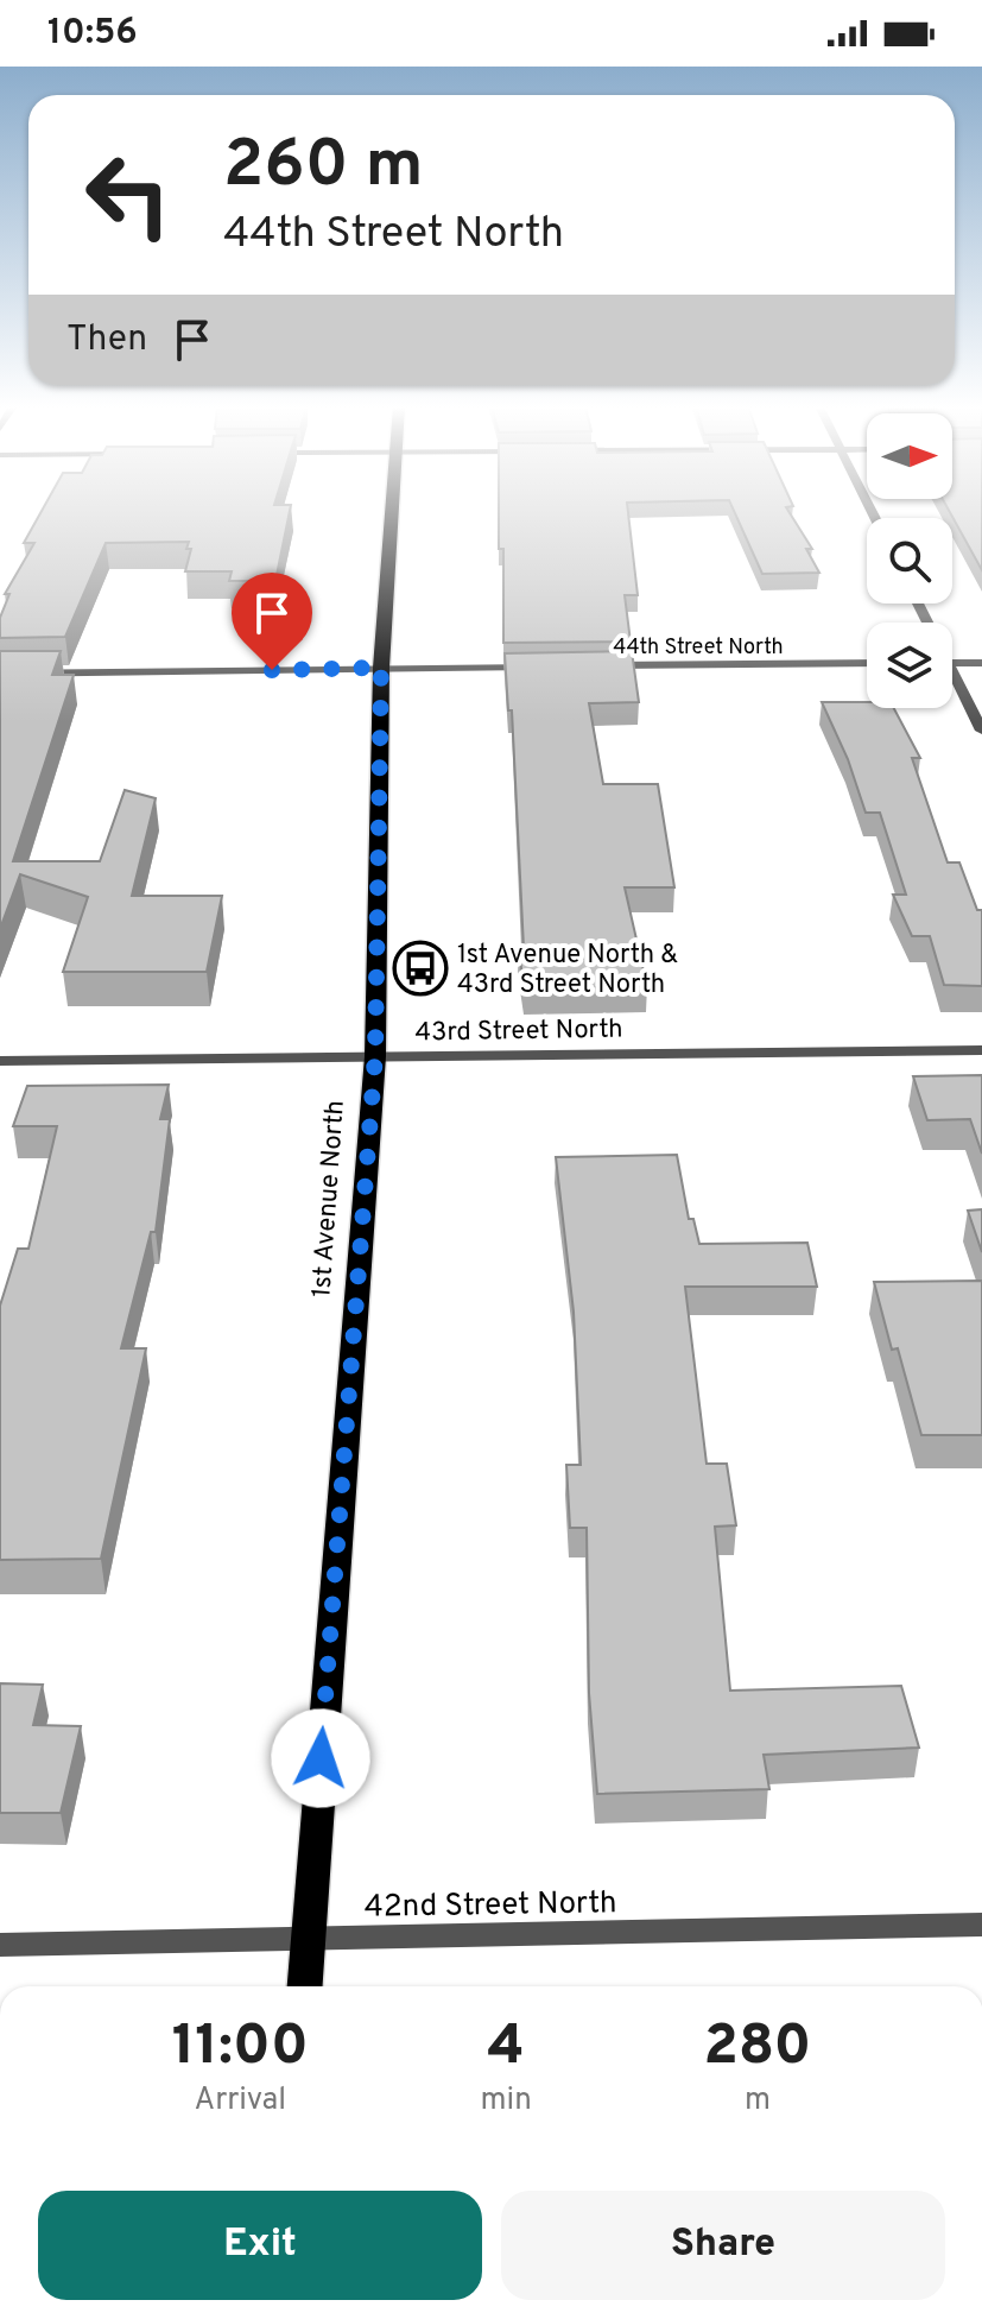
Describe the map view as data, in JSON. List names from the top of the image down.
{
  "streets": {
    "main road": ["1st Avenue North"],
    "street": ["44th Street North", "43rd Street North", "42nd Street North"]
  },
  "crossings": [
    ["43rd Street North", "1st Avenue North"],
    ["1st Avenue North", "42nd Street North"]
  ],
  "places": {
    "bus stop": ["1st Avenue North & 43rd Street North"]
  },
  "north": "right",
  "page": {
    "status": "10:56",
    "turn": ["260 m", "44th Street North"],
    "then": "Then",
    "eta": [
      "11:00",
      "Arrival",
      "4",
      "min",
      "280",
      "m"
    ],
    "buttons": ["Exit", "Share"]
  }
}
